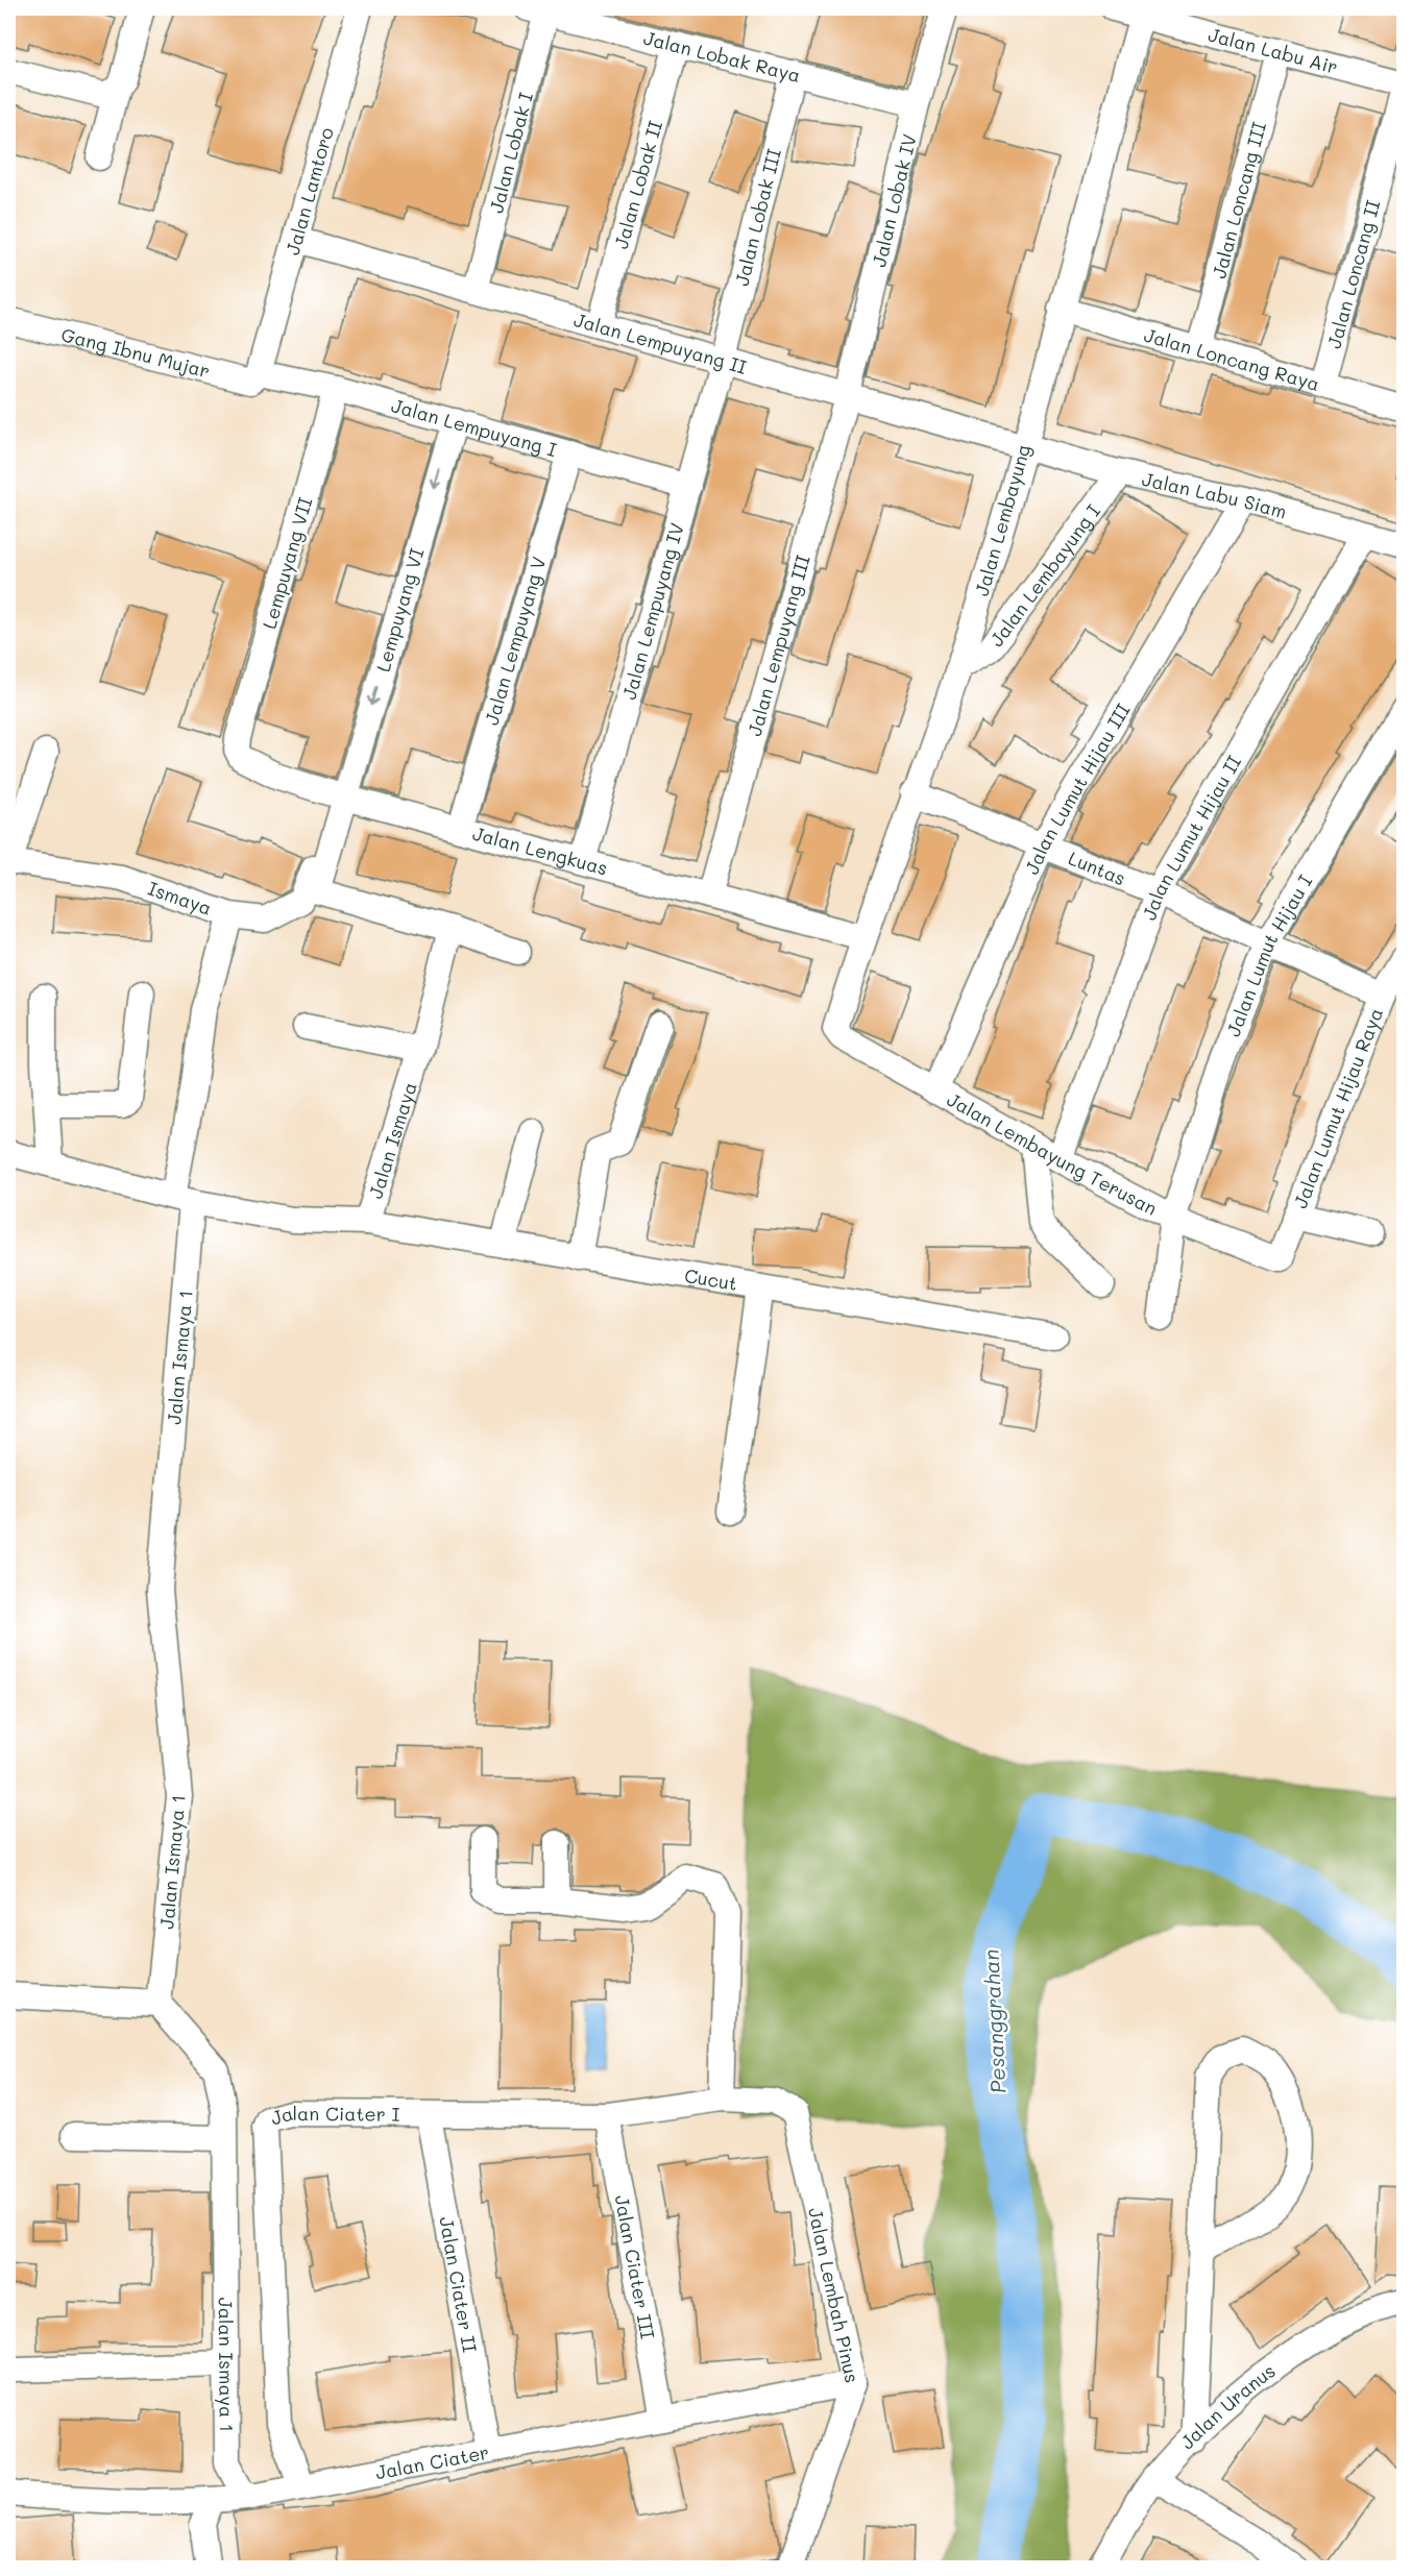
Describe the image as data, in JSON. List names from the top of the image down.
{
  "streets": {
    "street": [
      "Jalan Labu Air",
      "Jalan Lobak Raya",
      "Jalan Lobak I",
      "Jalan Lobak II",
      "Jalan Lamtoro",
      "Jalan Lobak IV",
      "Jalan Loncang III",
      "Jalan Lobak III",
      "Jalan Loncang II",
      "Jalan Lempuyang II",
      "Gang Ibnu Mujar",
      "Jalan Loncang Raya",
      "Jalan Lempuyang I",
      "Jalan Labu Siam",
      "Jalan Lembayung",
      "Lempuyang VII",
      "Jalan Lembayung I",
      "Lempuyang VI",
      "Jalan Lempuyang IV",
      "Jalan Lempuyang V",
      "Jalan Lempuyang III",
      "Jalan Lumut Hijau III",
      "Jalan Lumut Hijau II",
      "Jalan Lengkuas",
      "Luntas",
      "Ismaya",
      "Jalan Lumut Hijau I",
      "Jalan Lumut Hijau Raya",
      "Jalan Ismaya",
      "Jalan Lembayung Terusan",
      "Cucut",
      "Jalan Ismaya 1",
      "Jalan Ciater I",
      "Jalan Ciater III",
      "Jalan Ciater II",
      "Jalan Lembah Pinus",
      "Jalan Uranus",
      "Jalan Ciater"
    ]
  },
  "crossings": [
    ["Jalan Labu Air", "Jalan Loncang III"],
    ["Jalan Labu Air", "Jalan Lembayung"],
    ["Jalan Lobak Raya", "Jalan Lobak I"],
    ["Jalan Lobak Raya", "Jalan Lobak II"],
    ["Jalan Lobak Raya", "Jalan Lobak IV"],
    ["Jalan Lobak Raya", "Jalan Lobak III"],
    ["Jalan Lobak I", "Jalan Lempuyang II"],
    ["Jalan Lobak II", "Jalan Lempuyang II"],
    ["Jalan Lamtoro", "Jalan Lempuyang II"],
    ["Jalan Lamtoro", "Gang Ibnu Mujar"],
    ["Jalan Lamtoro", "Jalan Lempuyang I"],
    ["Jalan Lobak IV", "Jalan Lempuyang II"],
    ["Jalan Lobak IV", "Jalan Lempuyang III"],
    ["Jalan Loncang III", "Jalan Loncang Raya"],
    ["Jalan Lobak III", "Jalan Lempuyang II"],
    ["Jalan Lobak III", "Jalan Lempuyang IV"],
    ["Jalan Loncang II", "Jalan Loncang Raya"],
    ["Jalan Lempuyang II", "Jalan Labu Siam"],
    ["Jalan Lempuyang II", "Jalan Lembayung"],
    ["Jalan Lempuyang II", "Jalan Lempuyang IV"],
    ["Jalan Lempuyang II", "Jalan Lempuyang III"],
    ["Gang Ibnu Mujar", "Jalan Lempuyang I"],
    ["Jalan Loncang Raya", "Jalan Lembayung"],
    ["Jalan Lempuyang I", "Lempuyang VII"],
    ["Jalan Lempuyang I", "Lempuyang VI"],
    ["Jalan Lempuyang I", "Jalan Lempuyang IV"],
    ["Jalan Lempuyang I", "Jalan Lempuyang V"],
    ["Jalan Labu Siam", "Jalan Lembayung"],
    ["Jalan Labu Siam", "Jalan Lembayung I"],
    ["Jalan Labu Siam", "Jalan Lumut Hijau III"],
    ["Jalan Labu Siam", "Jalan Lumut Hijau II"],
    ["Jalan Lembayung", "Jalan Lembayung I"],
    ["Jalan Lembayung", "Jalan Lengkuas"],
    ["Jalan Lembayung", "Luntas"],
    ["Jalan Lembayung", "Jalan Lembayung Terusan"],
    ["Lempuyang VII", "Jalan Lengkuas"],
    ["Lempuyang VI", "Jalan Lengkuas"],
    ["Jalan Lempuyang IV", "Jalan Lengkuas"],
    ["Jalan Lempuyang V", "Jalan Lengkuas"],
    ["Jalan Lempuyang III", "Jalan Lengkuas"],
    ["Jalan Lumut Hijau III", "Luntas"],
    ["Jalan Lumut Hijau III", "Jalan Lembayung Terusan"],
    ["Jalan Lumut Hijau II", "Luntas"],
    ["Jalan Lumut Hijau II", "Jalan Lembayung Terusan"],
    ["Luntas", "Jalan Lumut Hijau I"],
    ["Luntas", "Jalan Lumut Hijau Raya"],
    ["Ismaya", "Jalan Ismaya 1"],
    ["Jalan Lumut Hijau I", "Jalan Lembayung Terusan"],
    ["Jalan Lumut Hijau Raya", "Jalan Lembayung Terusan"],
    ["Jalan Ismaya", "Cucut"],
    ["Jalan Ismaya", "Jalan Ismaya 1"],
    ["Jalan Ismaya 1", "Jalan Ciater"],
    ["Jalan Ciater I", "Jalan Ciater III"],
    ["Jalan Ciater I", "Jalan Ciater II"],
    ["Jalan Ciater I", "Jalan Lembah Pinus"],
    ["Jalan Ciater I", "Jalan Ciater"],
    ["Jalan Ciater III", "Jalan Ciater"],
    ["Jalan Ciater II", "Jalan Ciater"],
    ["Jalan Lembah Pinus", "Jalan Ciater"]
  ],
  "one_way": ["Lempuyang VI"],
  "water": ["Pesanggrahan"]
}
